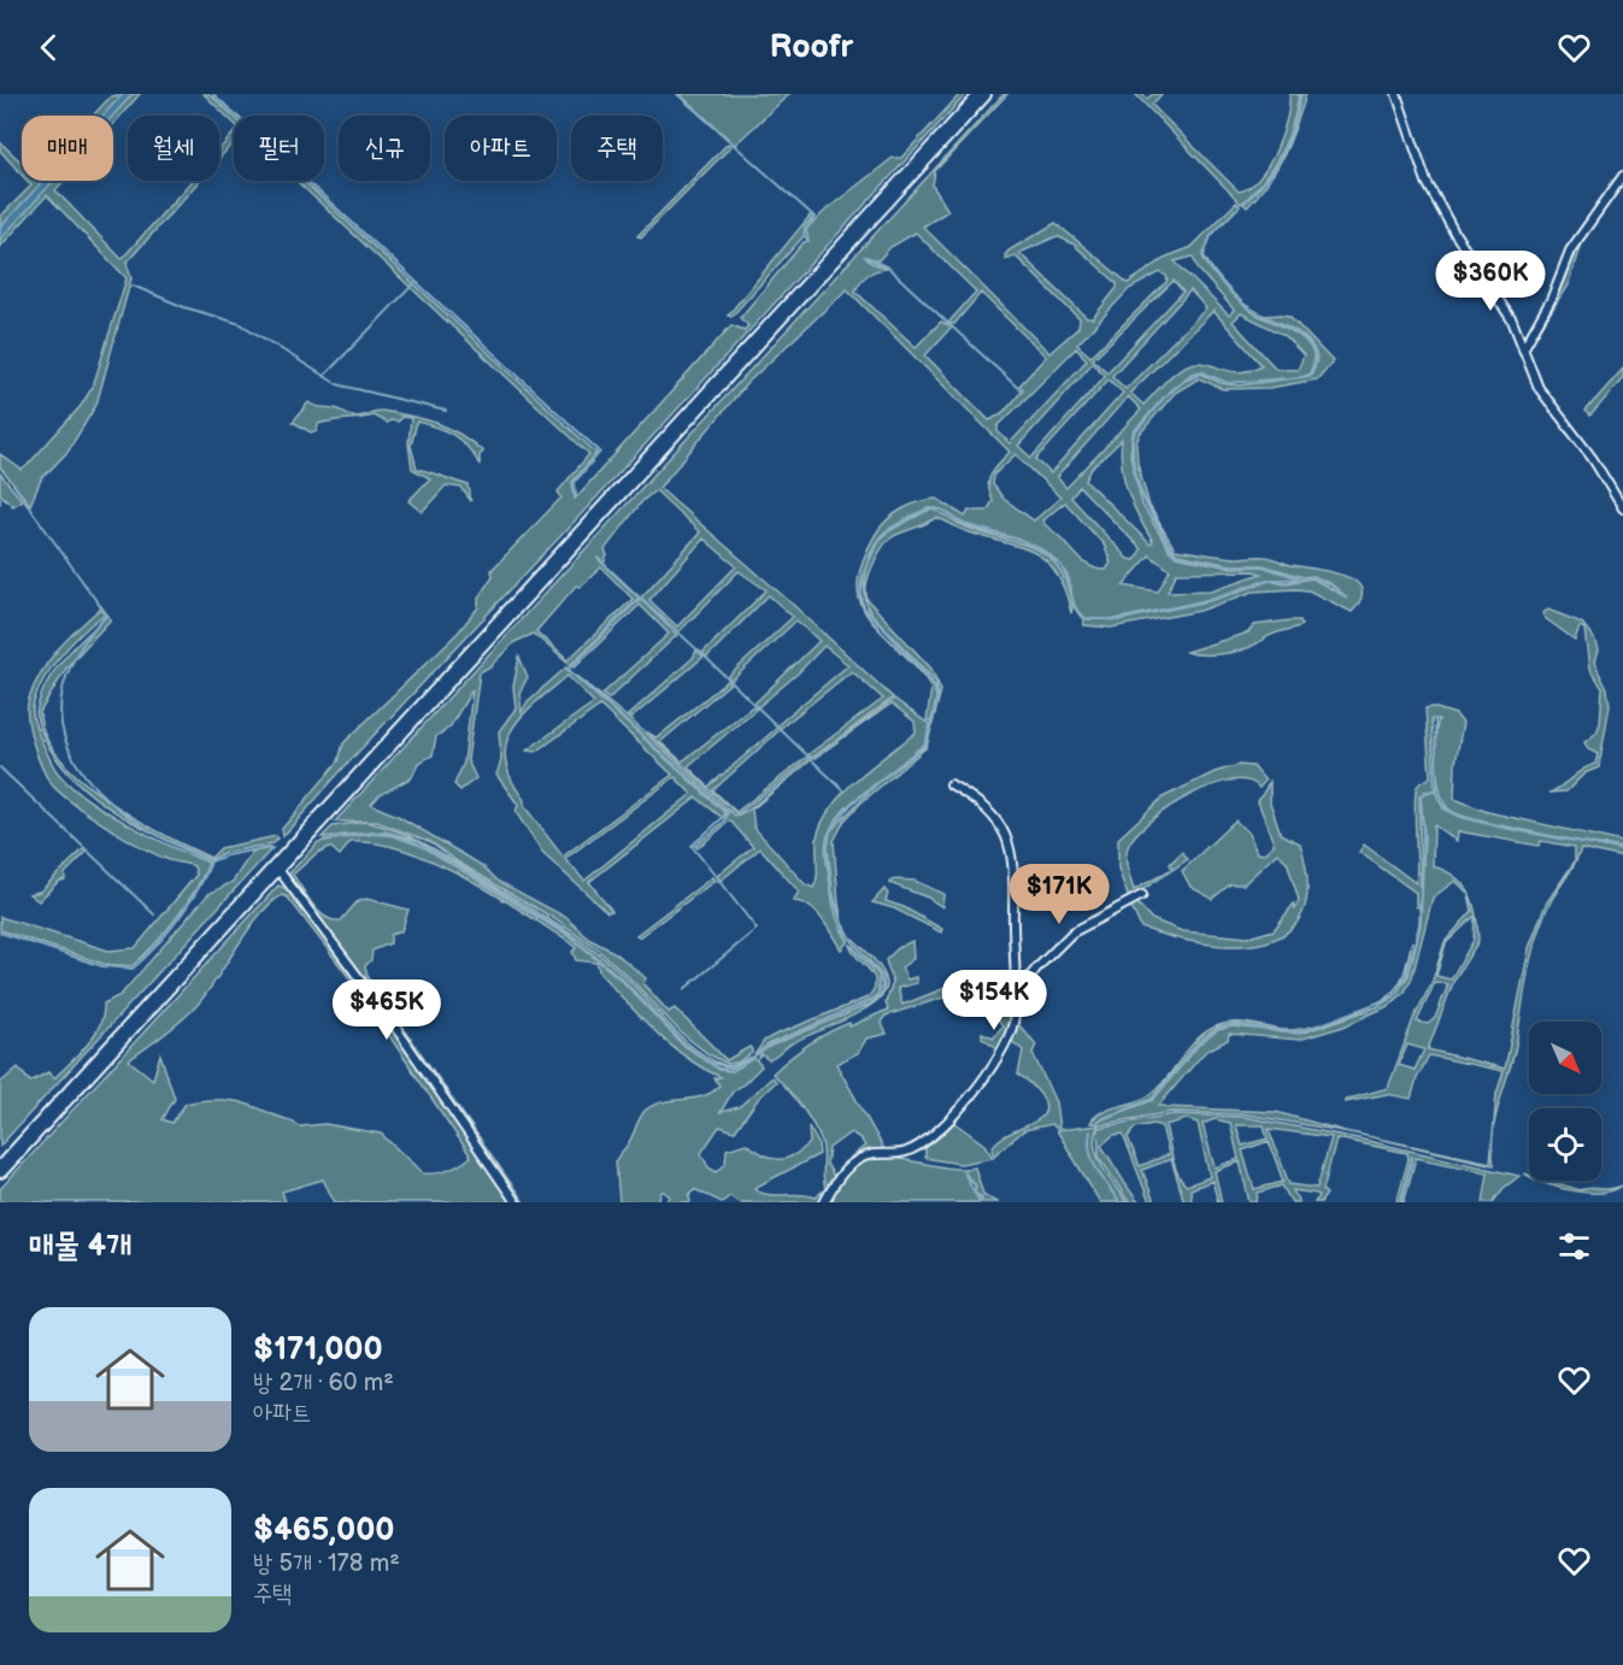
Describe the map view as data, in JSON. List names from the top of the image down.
{
  "north": "bottom right",
  "page": {
    "header": "Roofr",
    "chip": [
      "매매",
      "월세",
      "필터",
      "신규",
      "아파트",
      "주택"
    ],
    "price": [
      "$360K",
      "$171K",
      "$154K",
      "$465K"
    ],
    "heading": "매물 4개",
    "list": [
      {
        "name": "$171,000",
        "note": "방 2개 · 60 m² · 아파트"
      },
      {
        "name": "$465,000",
        "note": "방 5개 · 178 m² · 주택"
      }
    ]
  }
}
